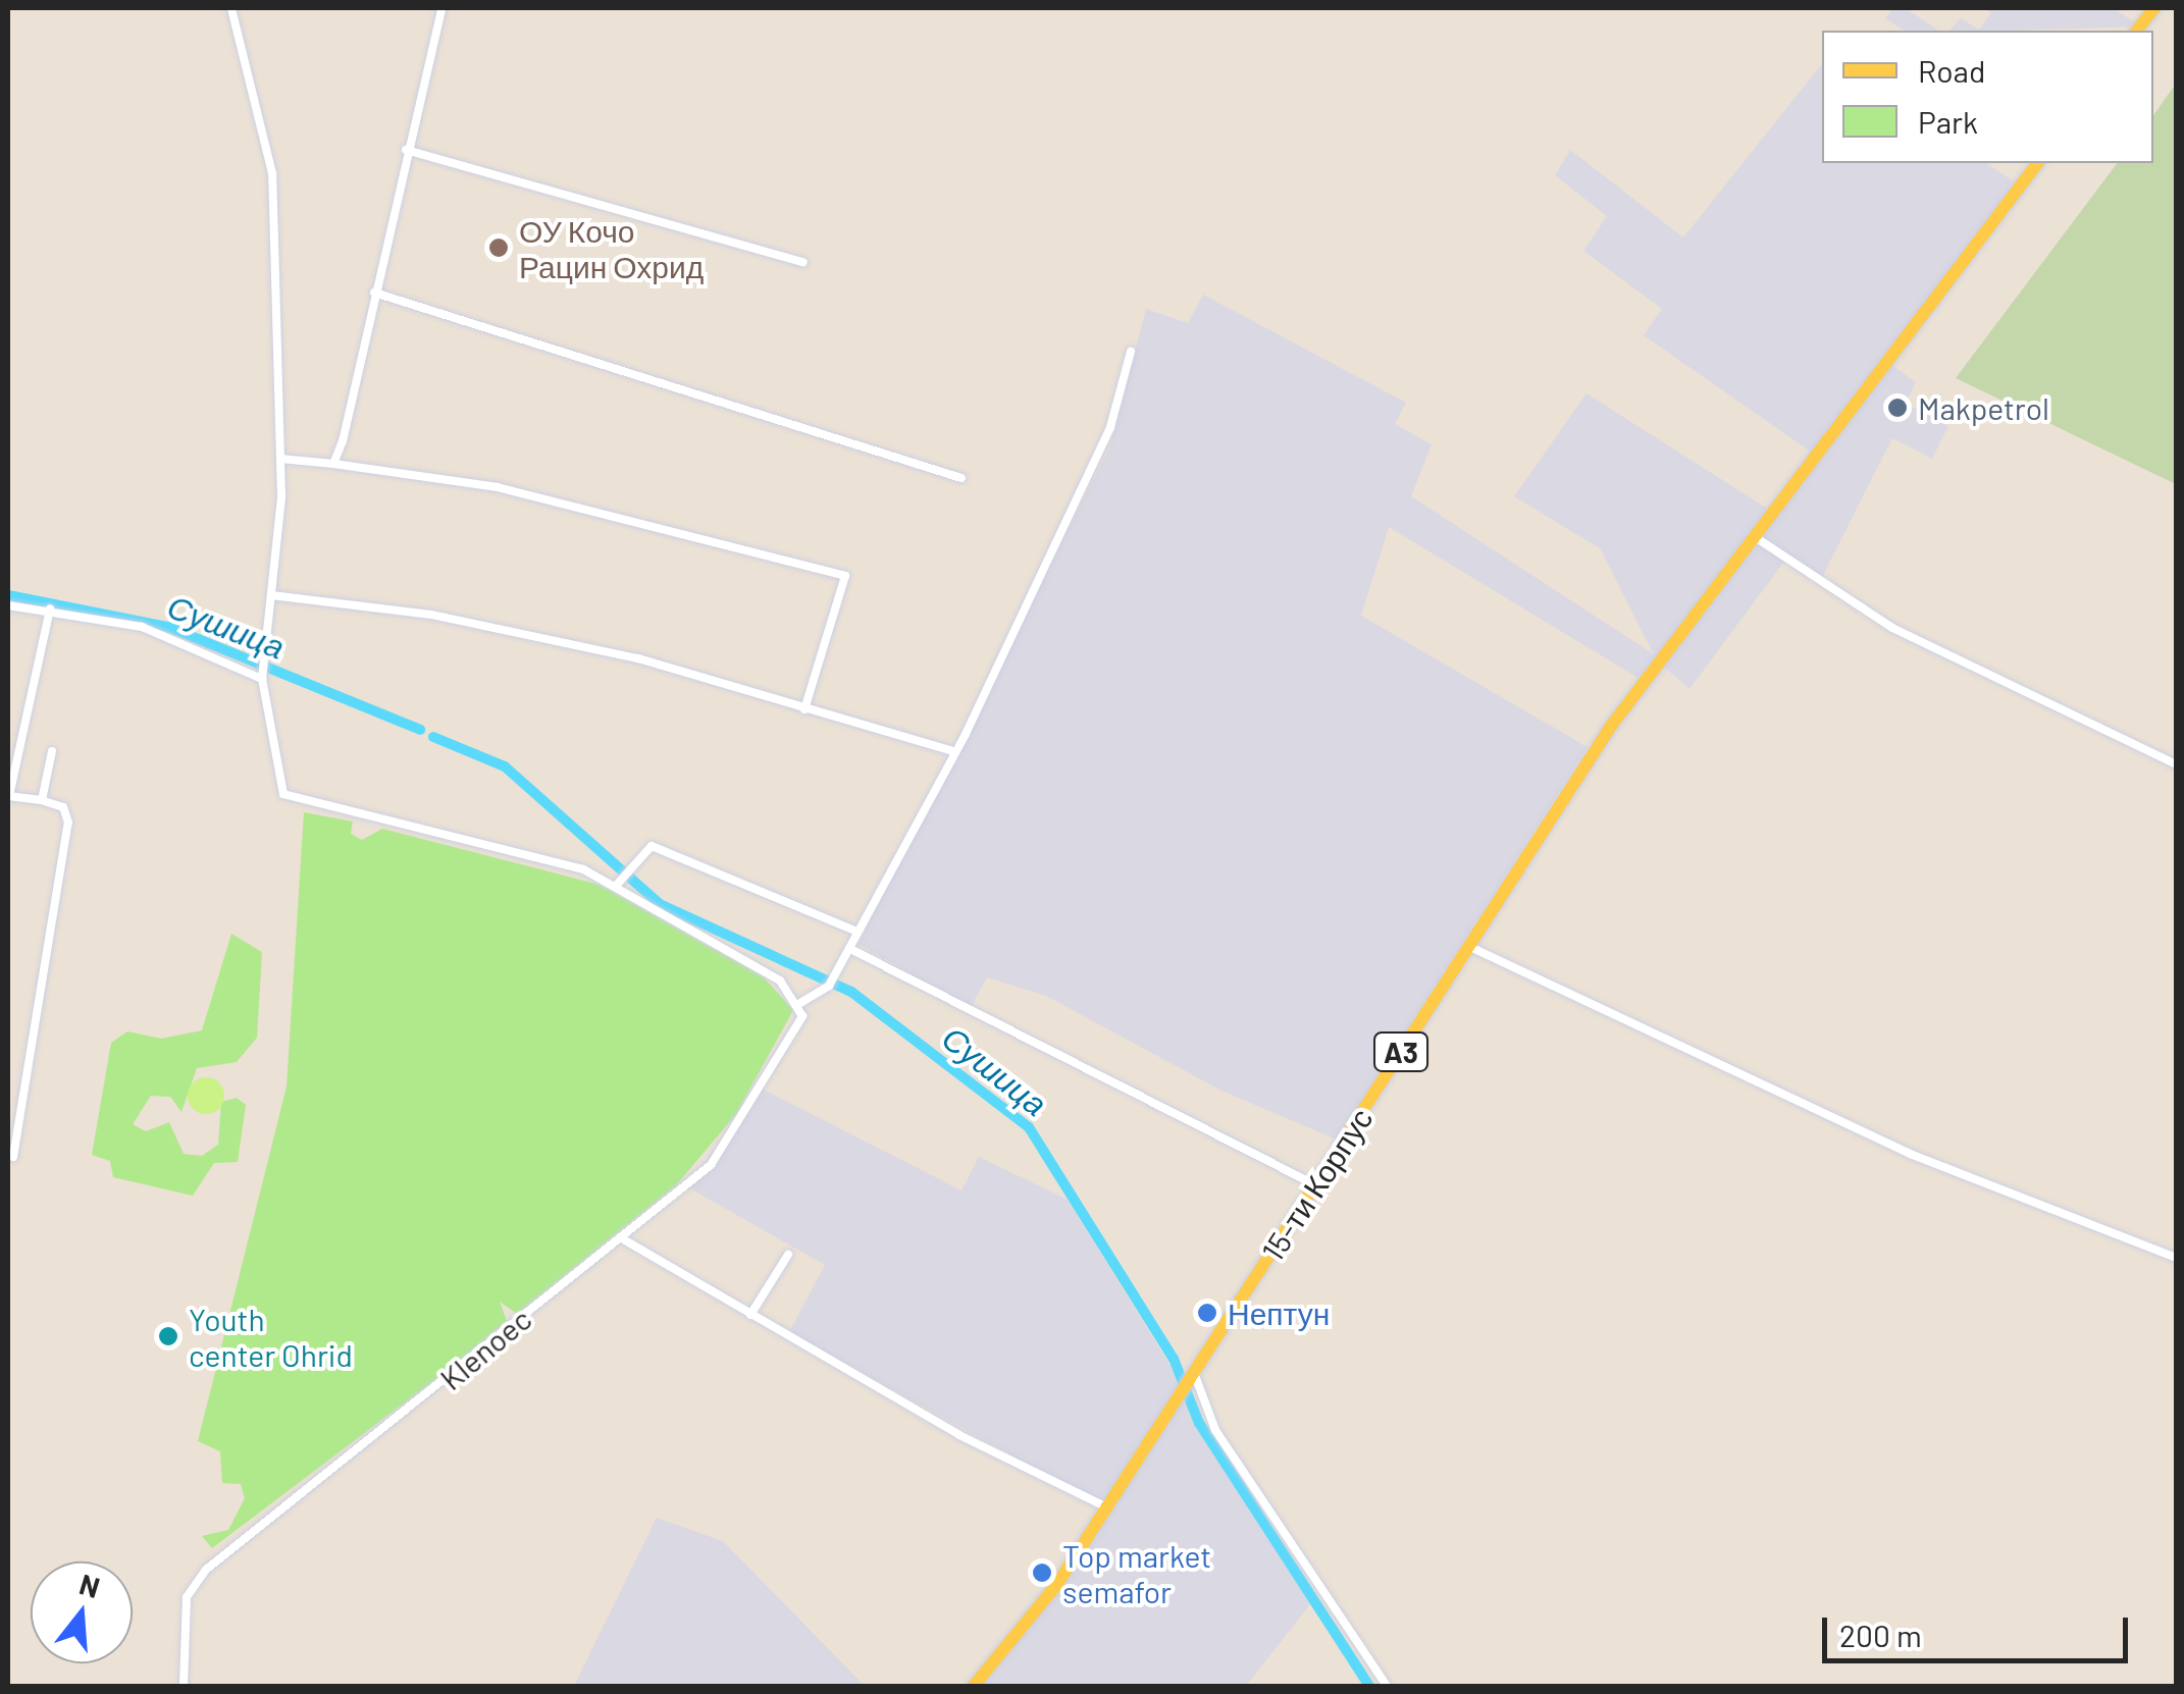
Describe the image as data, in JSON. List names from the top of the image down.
{
  "streets": {
    "main road": ["A3", "15-ти Корпус"],
    "street": ["Klenoec"]
  },
  "crossings": [
    ["A3", "15-ти Корпус"]
  ],
  "water": ["Сушица"],
  "places": [
    "ОУ Кочо Рацин Охрид",
    "Makpetrol",
    "Нептун",
    "Youth center Ohrid",
    "Top market semafor"
  ],
  "legend": ["Road", "Park"],
  "scale_bar": "200 m",
  "north": "top"
}
